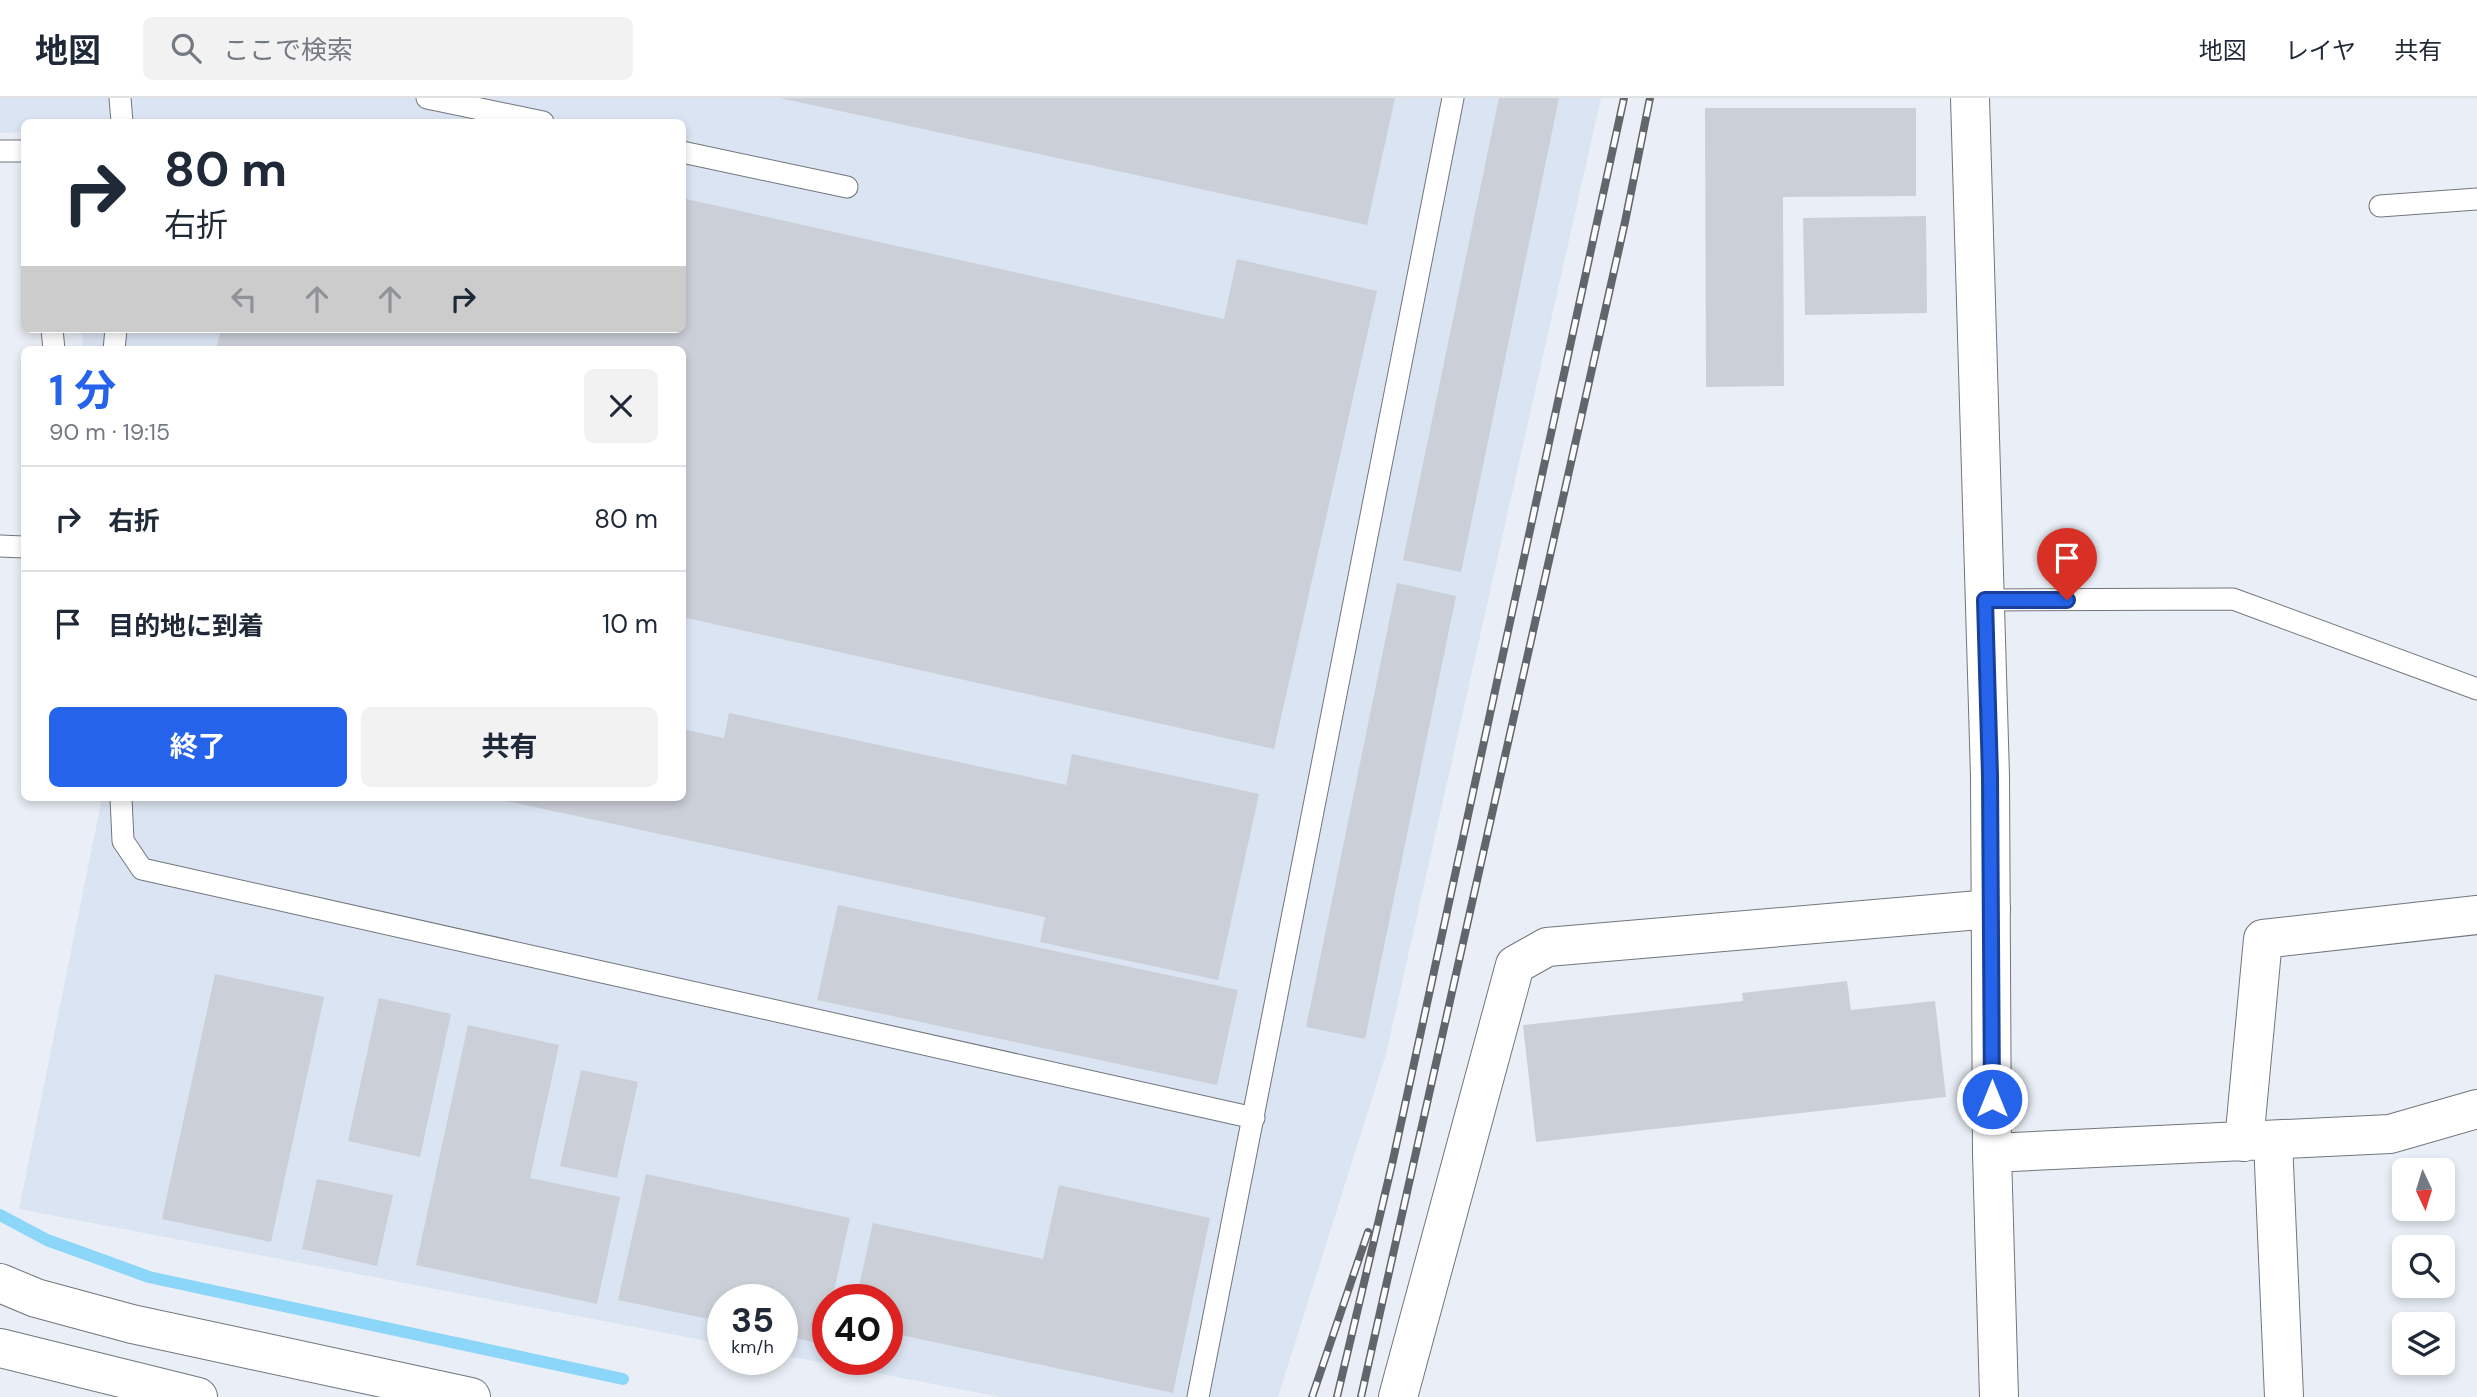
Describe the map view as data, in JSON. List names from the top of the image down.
{
  "north": "bottom",
  "page": {
    "header": "地図",
    "search": "ここで検索",
    "nav": ["地図", "レイヤ", "共有"],
    "turn": ["80 m", "右折"],
    "heading": ["1 分", "90 m · 19:15"],
    "list": [
      {
        "name": "右折",
        "value": "80 m"
      },
      {
        "name": "目的地に到着",
        "value": "10 m"
      }
    ],
    "buttons": ["終了", "共有"],
    "speed": "35 km/h",
    "limit": "40"
  }
}
